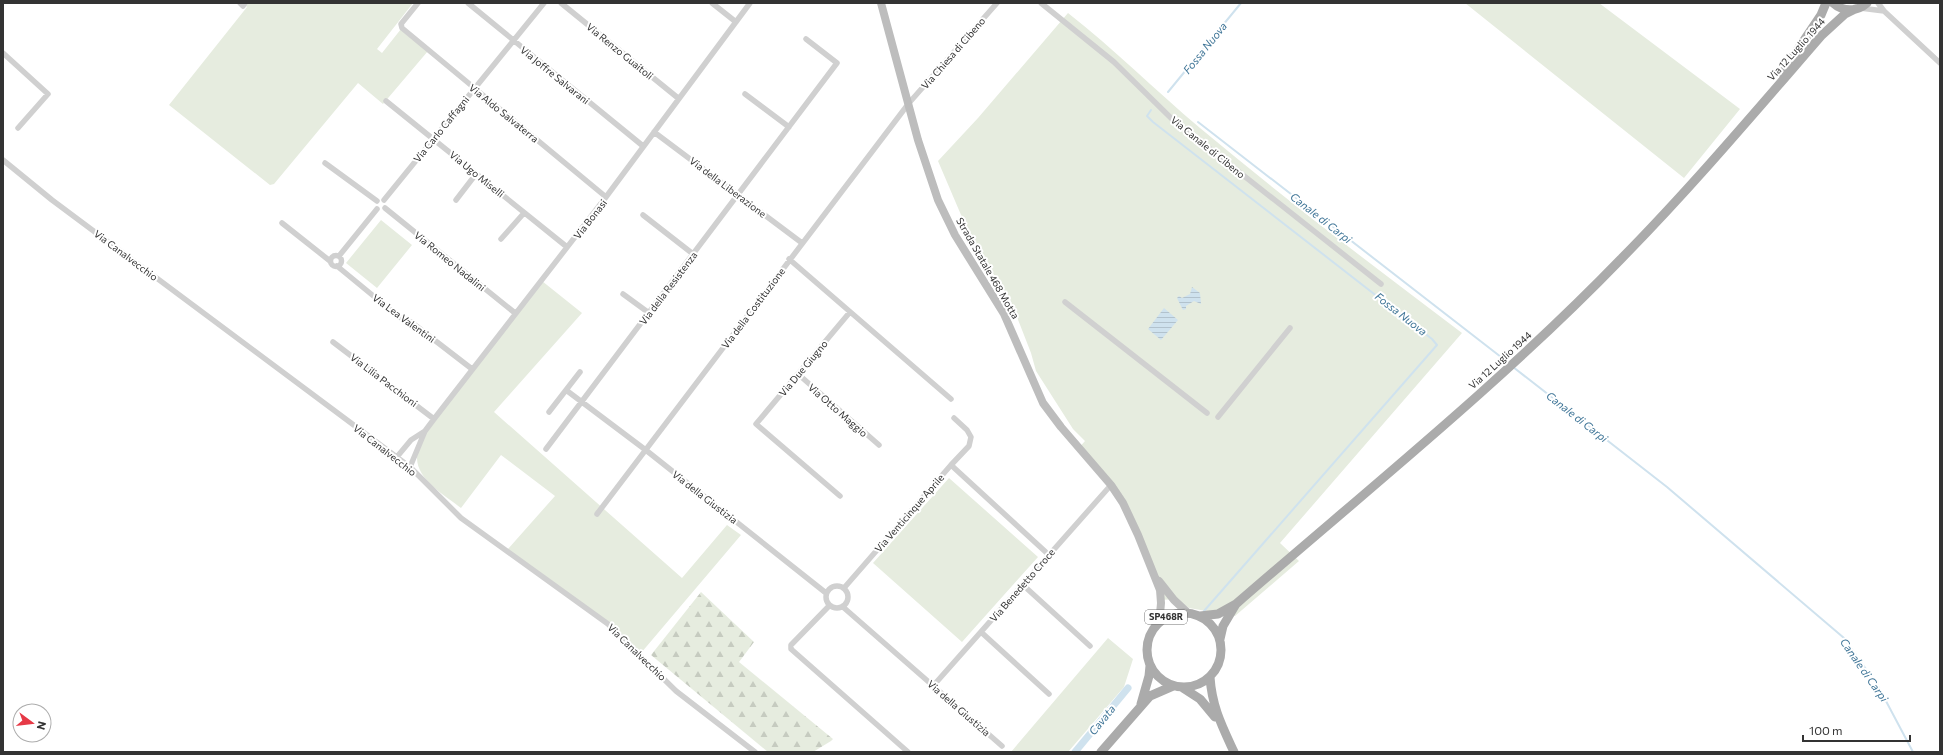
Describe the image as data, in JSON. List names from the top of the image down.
{
  "streets": {
    "main road": ["Via 12 Luglio 1944", "Strada Statale 468 Motta", "SP468R"],
    "street": [
      "Via Renzo Guaitoli",
      "Via Chiesa di Cibeno",
      "Via Joffre Salvarani",
      "Via Aldo Salvaterra",
      "Via Carlo Caffagni",
      "Via Canale di Cibeno",
      "Via Ugo Miselli",
      "Via della Liberazione",
      "Via Bonasi",
      "Via Canalvecchio",
      "Via Romeo Nadalini",
      "Via della Resistenza",
      "Via della Costituzione",
      "Via Lea Valentini",
      "Via Due Giugno",
      "Via Lilia Pacchioni",
      "Via Otto Maggio",
      "Via della Giustizia",
      "Via Venticinque Aprile",
      "Via Benedetto Croce"
    ]
  },
  "crossings": [
    ["Via Renzo Guaitoli", "Via Bonasi"],
    ["Via Chiesa di Cibeno", "Strada Statale 468 Motta"],
    ["Via Chiesa di Cibeno", "Via della Costituzione"],
    ["Via Joffre Salvarani", "Via Carlo Caffagni"],
    ["Via Joffre Salvarani", "Via Bonasi"],
    ["Via Aldo Salvaterra", "Via Carlo Caffagni"],
    ["Via Aldo Salvaterra", "Via Bonasi"],
    ["Via Carlo Caffagni", "Via Ugo Miselli"],
    ["Via Carlo Caffagni", "Via Romeo Nadalini"],
    ["Via Ugo Miselli", "Via Bonasi"],
    ["Via della Liberazione", "Via Bonasi"],
    ["Via della Liberazione", "Via della Resistenza"],
    ["Via della Liberazione", "Via della Costituzione"],
    ["Via Bonasi", "Via Canalvecchio"],
    ["Via Bonasi", "Via Romeo Nadalini"],
    ["Via Bonasi", "Via Lea Valentini"],
    ["Via Bonasi", "Via Lilia Pacchioni"],
    ["Strada Statale 468 Motta", "Via della Costituzione"],
    ["Strada Statale 468 Motta", "Via Benedetto Croce"],
    ["Via della Resistenza", "Via della Giustizia"],
    ["Via della Costituzione", "Via della Giustizia"],
    ["Via Due Giugno", "Via Otto Maggio"],
    ["Via della Giustizia", "Via Venticinque Aprile"],
    ["Via della Giustizia", "Via Benedetto Croce"],
    ["Via Venticinque Aprile", "Via Benedetto Croce"]
  ],
  "water": ["Fossa Nuova", "Canale di Carpi", "Cavata"],
  "scale_bar": "100 m",
  "north": "right"
}
